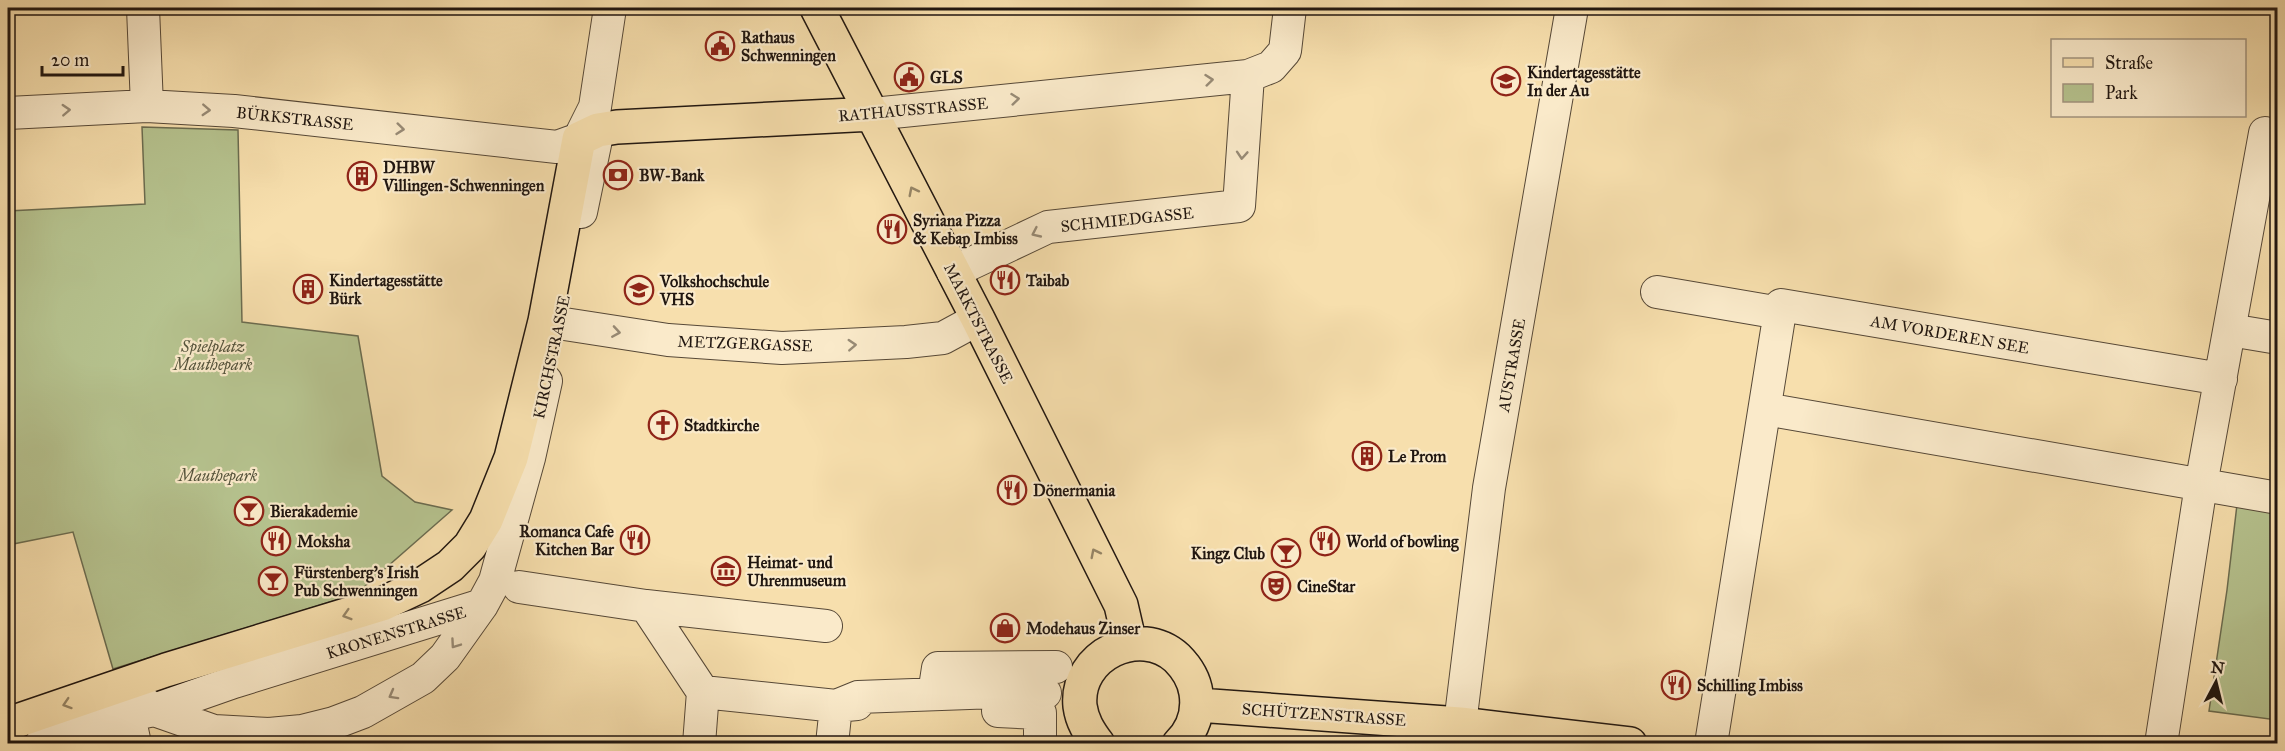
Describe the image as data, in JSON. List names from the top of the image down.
{
  "streets": {
    "main road": [
      "RATHAUSSTRASSE",
      "MARKTSTRASSE",
      "KIRCHSTRASSE",
      "KRONENSTRASSE",
      "SCHÜTZENSTRASSE"
    ],
    "street": [
      "BÜRKSTRASSE",
      "SCHMIEDGASSE",
      "AM VORDEREN SEE",
      "METZGERGASSE",
      "AUSTRASSE"
    ]
  },
  "crossings": [
    ["RATHAUSSTRASSE", "BÜRKSTRASSE"],
    ["RATHAUSSTRASSE", "SCHMIEDGASSE"],
    ["RATHAUSSTRASSE", "MARKTSTRASSE"],
    ["RATHAUSSTRASSE", "KIRCHSTRASSE"],
    ["BÜRKSTRASSE", "KIRCHSTRASSE"],
    ["SCHMIEDGASSE", "MARKTSTRASSE"],
    ["MARKTSTRASSE", "METZGERGASSE"],
    ["METZGERGASSE", "KIRCHSTRASSE"],
    ["KIRCHSTRASSE", "KRONENSTRASSE"],
    ["AUSTRASSE", "SCHÜTZENSTRASSE"]
  ],
  "one_way": [
    "RATHAUSSTRASSE",
    "BÜRKSTRASSE",
    "SCHMIEDGASSE",
    "MARKTSTRASSE",
    "METZGERGASSE"
  ],
  "parks": ["Spielplatz Mauthepark", "Mauthepark"],
  "places": {
    "public building": ["Rathaus Schwenningen", "GLS"],
    "school or university": ["Kindertagesstätte In der Au", "Volkshochschule VHS"],
    "bank": ["BW-Bank"],
    "building": ["DHBW Villingen-Schwenningen", "Kindertagesstätte Bürk", "Le Prom"],
    "restaurant": [
      "Syriana Pizza & Kebap Imbiss",
      "Taibab",
      "Dönermania",
      "Romanca Cafe Kitchen Bar",
      "Moksha",
      "World of bowling",
      "Schilling Imbiss"
    ],
    "church": ["Stadtkirche"],
    "bar": ["Bierakademie", "Kingz Club", "Fürstenberg's Irish Pub Schwenningen"],
    "museum": ["Heimat- und Uhrenmuseum"],
    "theatre": ["CineStar"],
    "shop": ["Modehaus Zinser"]
  },
  "legend": ["Straße", "Park"],
  "scale_bar": "20 m",
  "north": "top"
}
